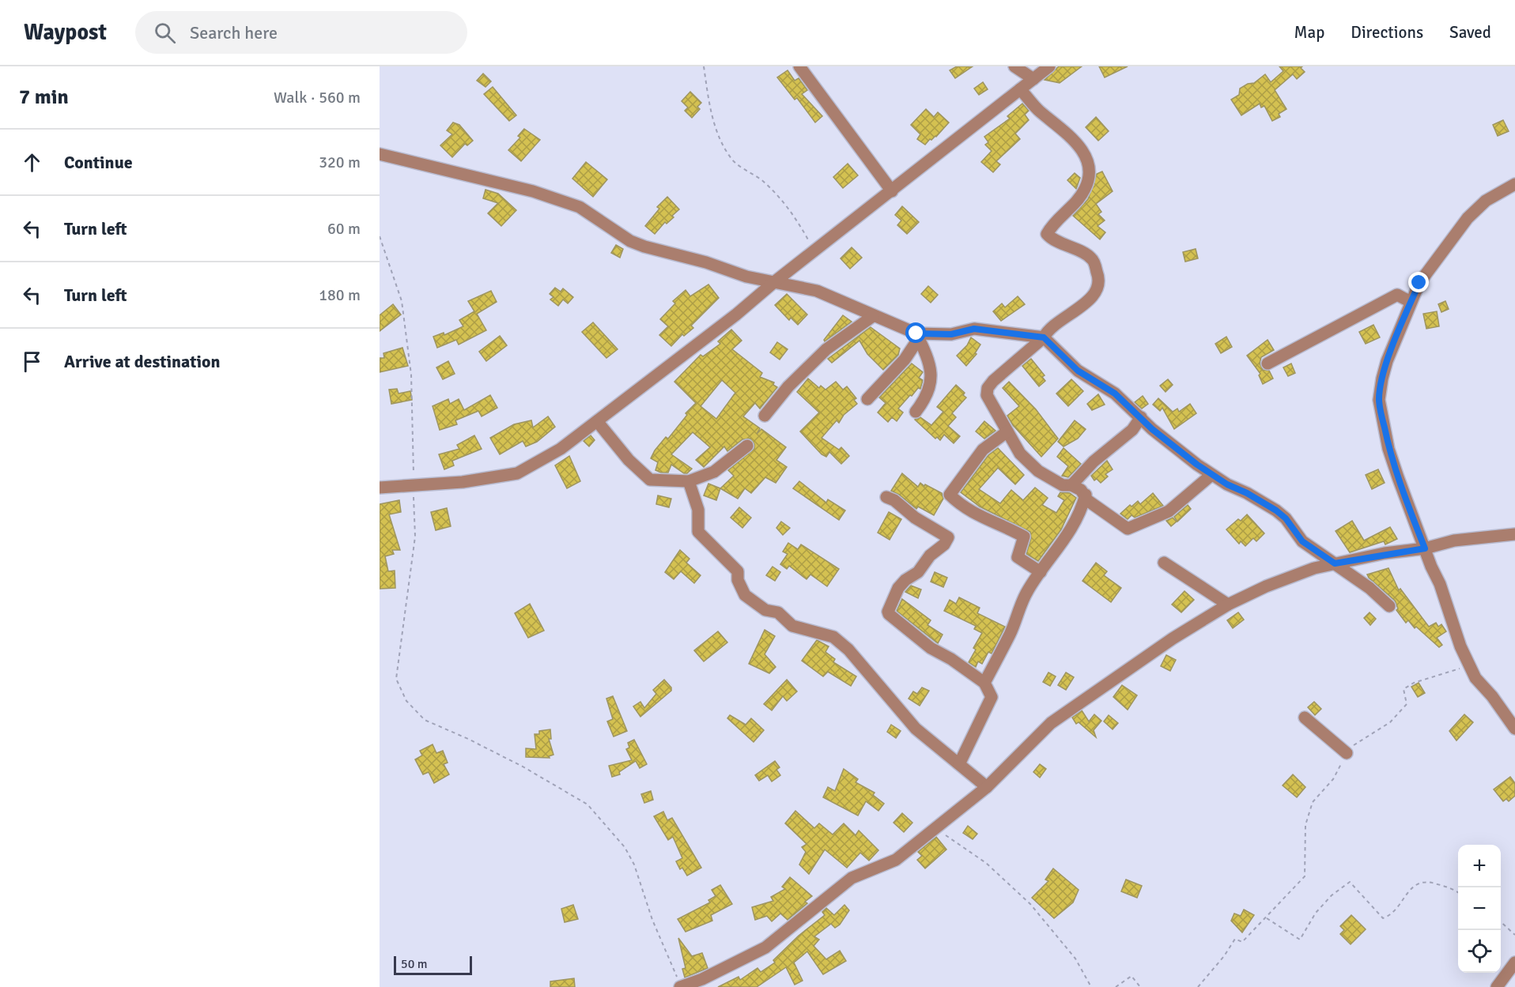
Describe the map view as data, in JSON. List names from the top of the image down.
{
  "scale_bar": "50 m",
  "page": {
    "header": "Waypost",
    "search": "Search here",
    "nav": ["Map", "Directions", "Saved"],
    "heading": ["7 min", "Walk · 560 m"],
    "list": [
      ["Continue", "320 m"],
      ["Turn left", "60 m"],
      ["Turn left", "180 m"],
      "Arrive at destination"
    ],
    "map_buttons": ["+", "−"],
    "scale": "50 m"
  }
}
